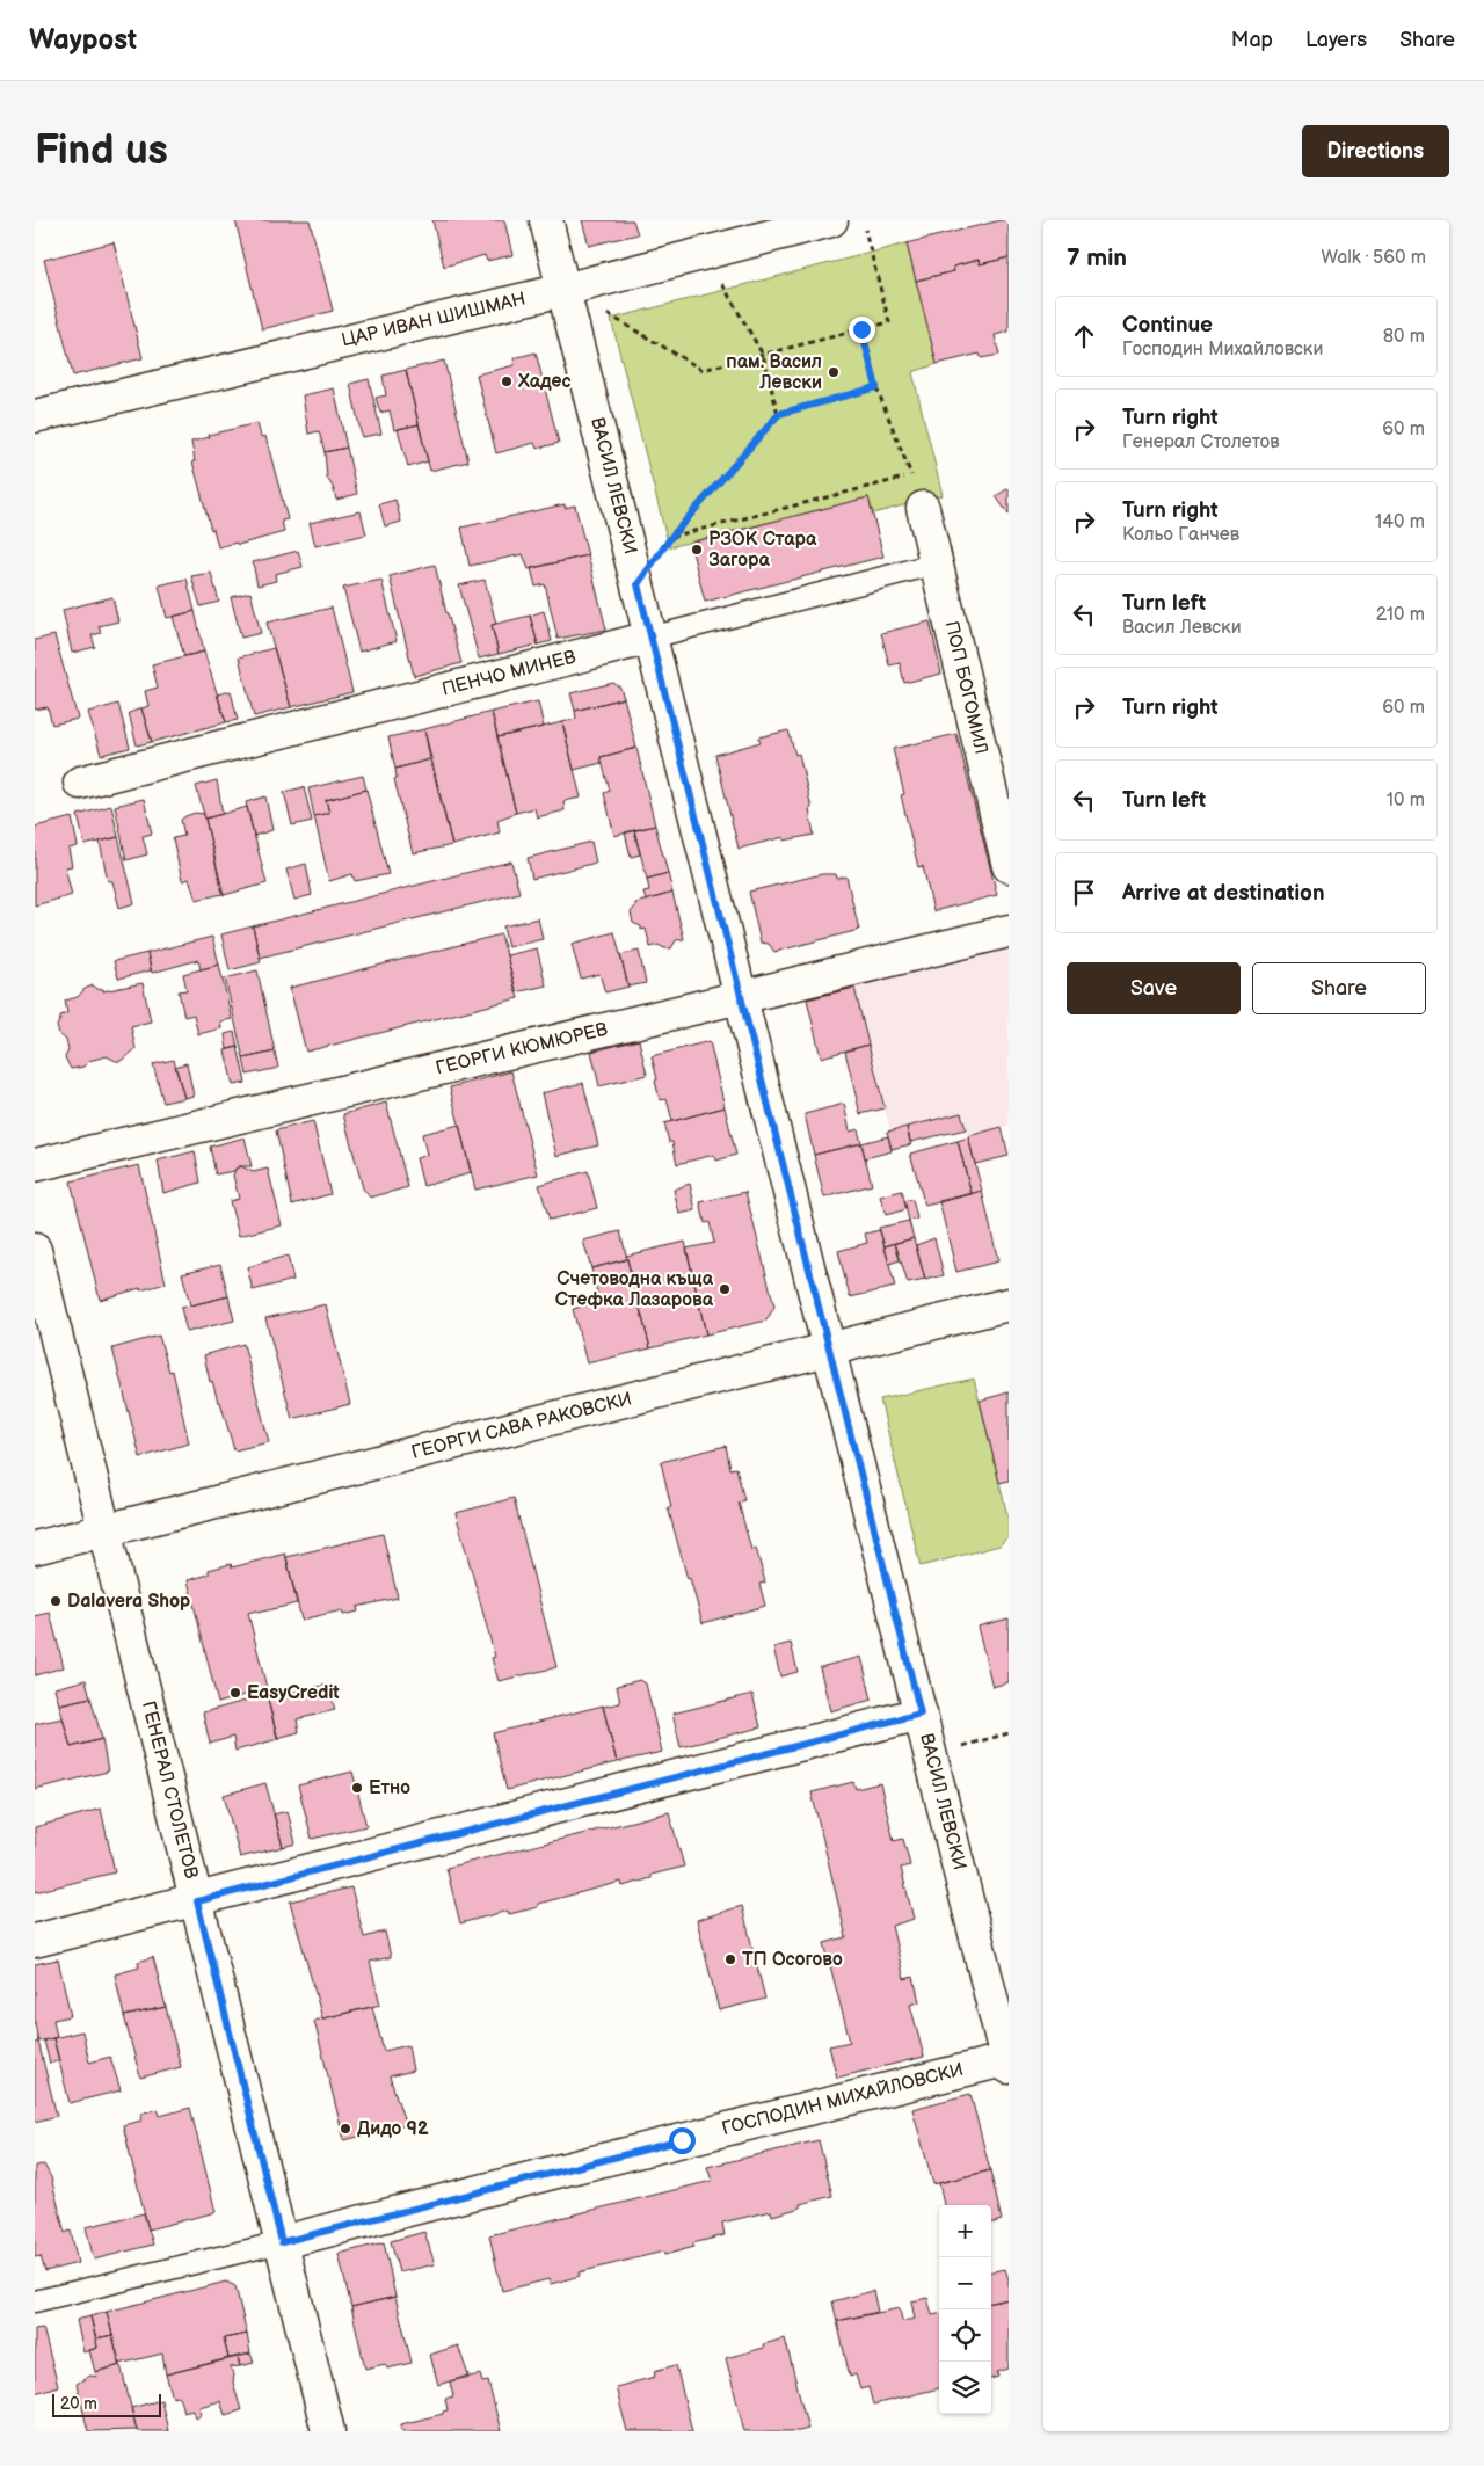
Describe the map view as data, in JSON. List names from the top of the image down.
{
  "streets": {
    "street": [
      "ЦАР ИВАН ШИШМАН",
      "ВАСИЛ ЛЕВСКИ",
      "ПЕНЧО МИНЕВ",
      "ПОП БОГОМИЛ",
      "ГЕОРГИ КЮМЮРЕВ",
      "ГЕОРГИ САВА РАКОВСКИ",
      "ГЕНЕРАЛ СТОЛЕТОВ",
      "ГОСПОДИН МИХАЙЛОВСКИ"
    ]
  },
  "crossings": [
    ["ЦАР ИВАН ШИШМАН", "ВАСИЛ ЛЕВСКИ"],
    ["ВАСИЛ ЛЕВСКИ", "ПЕНЧО МИНЕВ"],
    ["ВАСИЛ ЛЕВСКИ", "ГЕОРГИ КЮМЮРЕВ"],
    ["ВАСИЛ ЛЕВСКИ", "ГЕОРГИ САВА РАКОВСКИ"],
    ["ВАСИЛ ЛЕВСКИ", "ГОСПОДИН МИХАЙЛОВСКИ"],
    ["ПЕНЧО МИНЕВ", "ПОП БОГОМИЛ"],
    ["ГЕОРГИ САВА РАКОВСКИ", "ГЕНЕРАЛ СТОЛЕТОВ"],
    ["ГЕНЕРАЛ СТОЛЕТОВ", "ГОСПОДИН МИХАЙЛОВСКИ"]
  ],
  "places": [
    "пам. Васил Левски",
    "Хадес",
    "РЗОК Стара Загора",
    "Счетоводна къща Стефка Лазарова",
    "Dalavera Shop",
    "EasyCredit",
    "Етно",
    "ТП Осогово",
    "Дидо 92"
  ],
  "scale_bar": "20 m",
  "page": {
    "header": "Waypost",
    "nav": ["Map", "Layers", "Share"],
    "buttons": [
      "Directions",
      ["Save", "Share"]
    ],
    "title": "Find us",
    "heading": ["7 min", "Walk · 560 m"],
    "list": [
      ["Continue", "Господин Михайловски", "80 m"],
      ["Turn right", "Генерал Столетов", "60 m"],
      ["Turn right", "Кольо Ганчев", "140 m"],
      ["Turn left", "Васил Левски", "210 m"],
      ["Turn right", "60 m"],
      ["Turn left", "10 m"],
      "Arrive at destination"
    ],
    "map_buttons": ["+", "−"],
    "scale": "20 m"
  }
}
